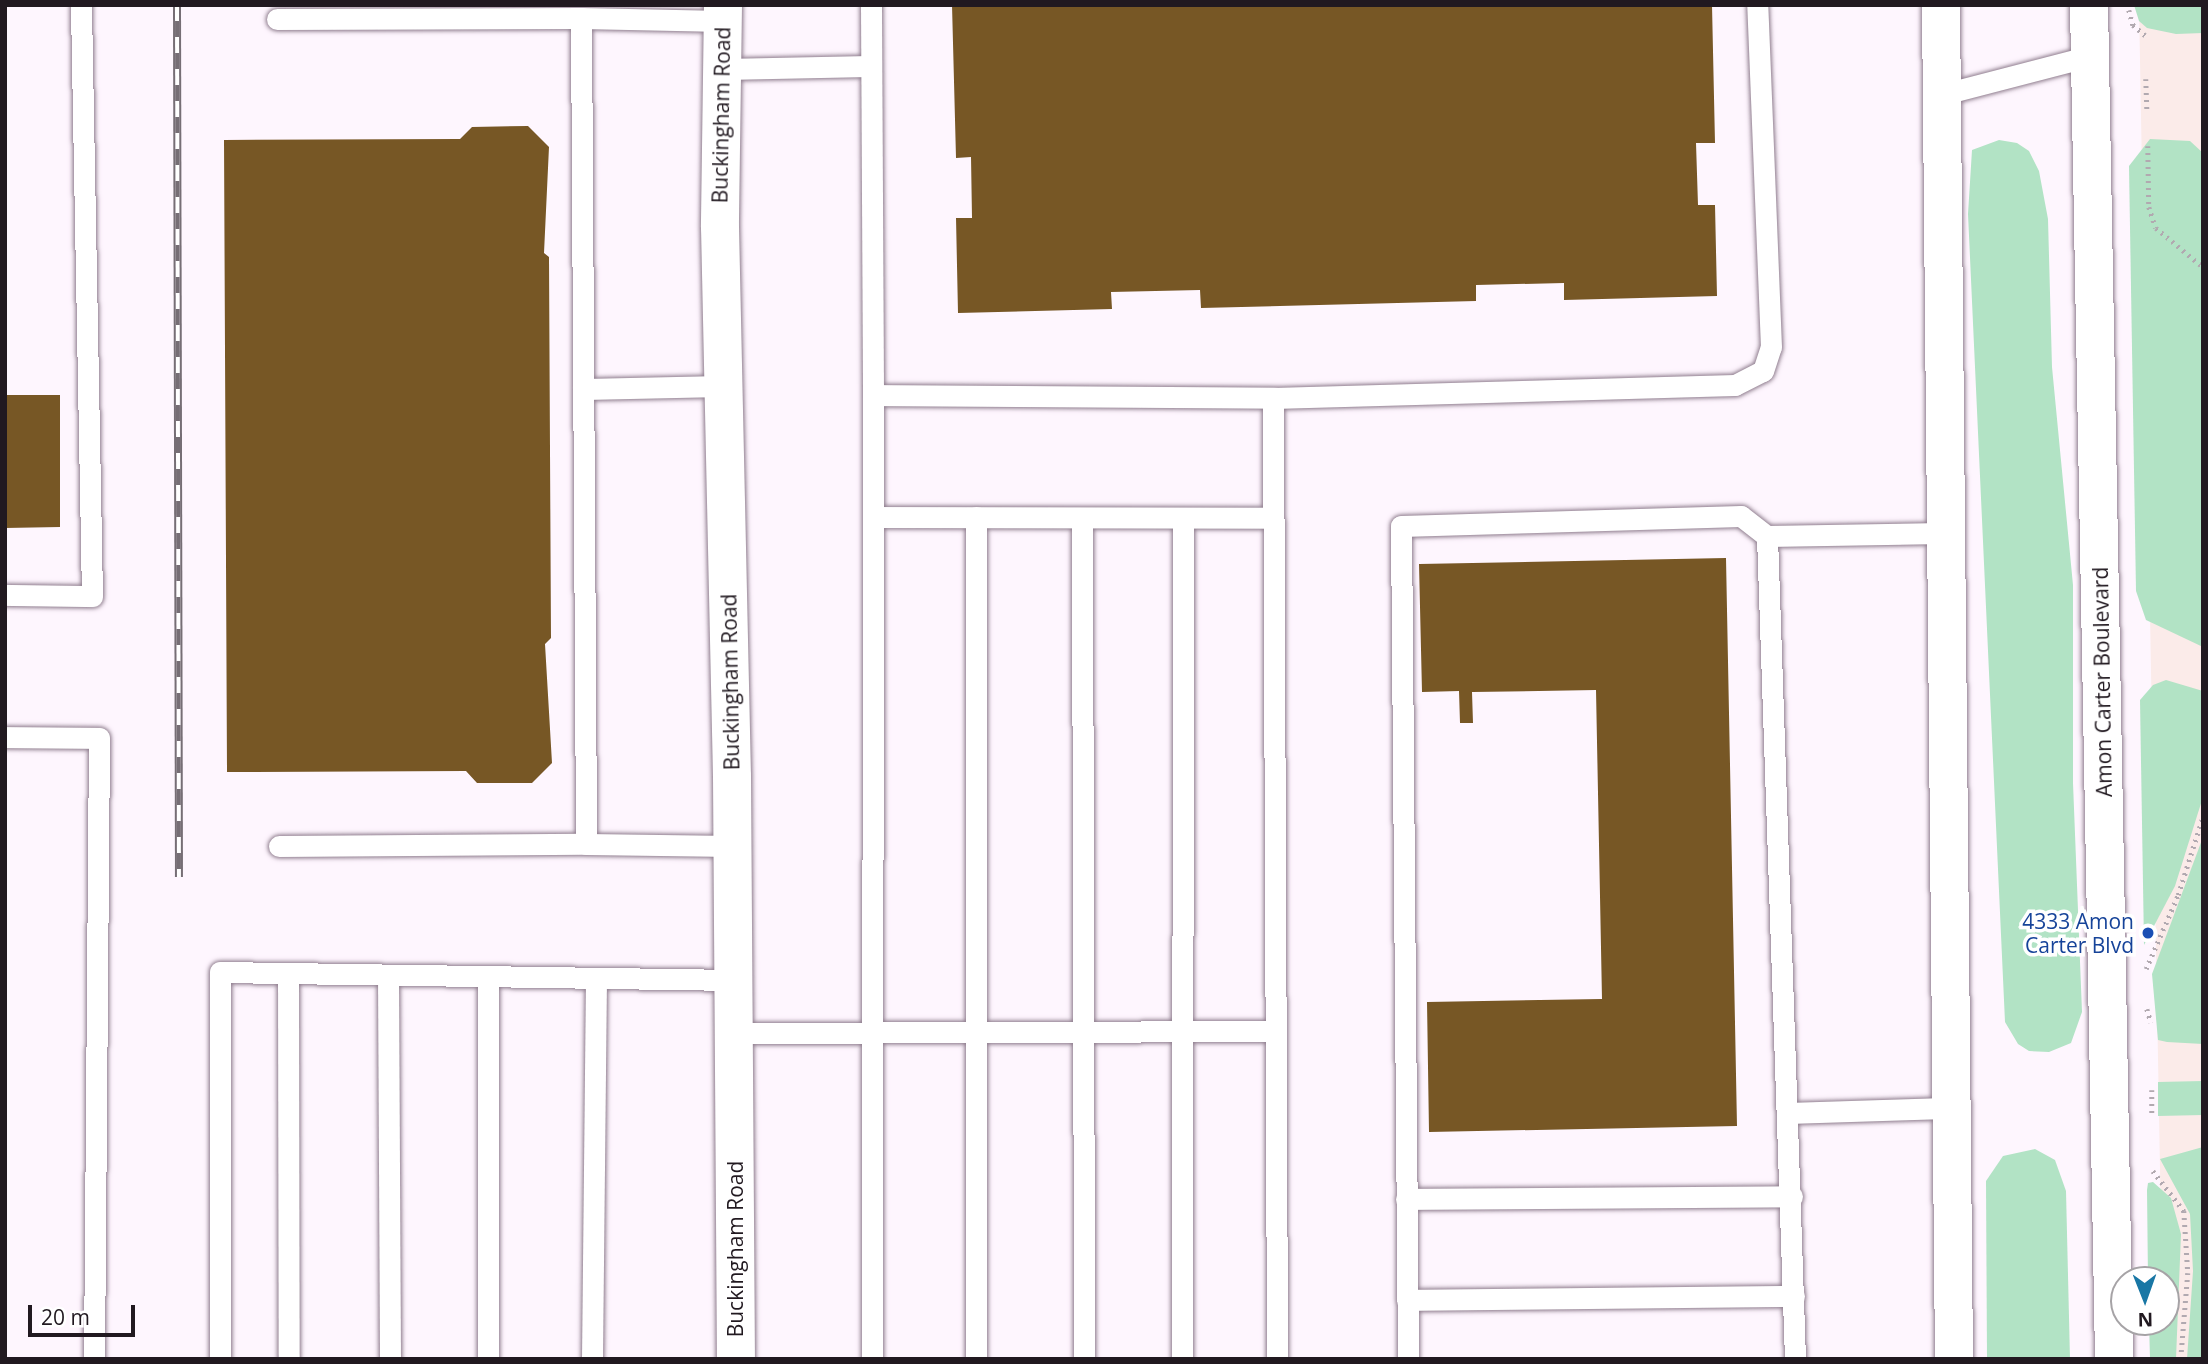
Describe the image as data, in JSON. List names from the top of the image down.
{
  "streets": {
    "street": ["Buckingham Road", "Amon Carter Boulevard"]
  },
  "places": ["4333 Amon Carter Blvd"],
  "scale_bar": "20 m",
  "north": "bottom"
}
